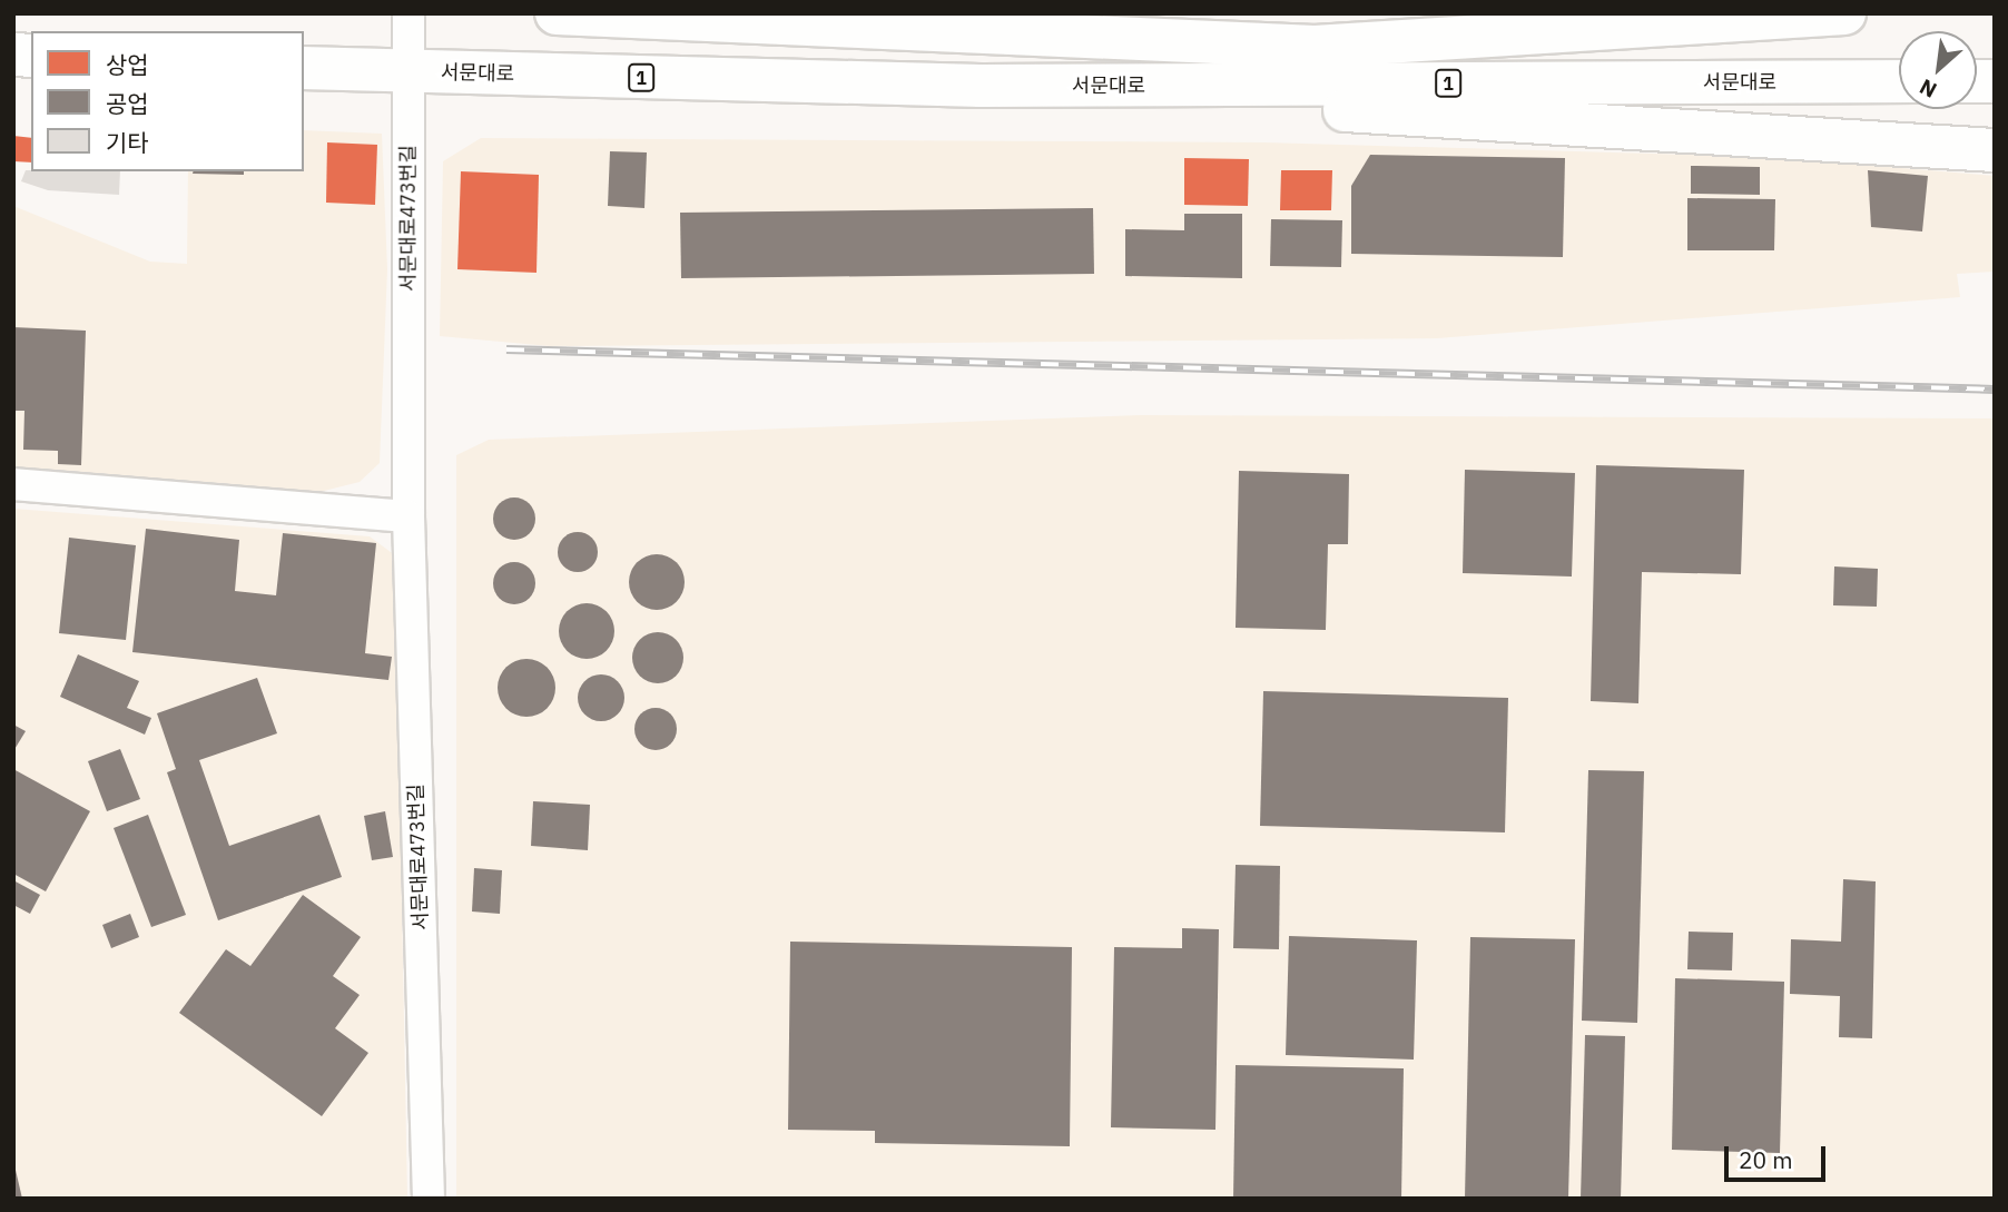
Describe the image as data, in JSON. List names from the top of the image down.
{
  "streets": {
    "main road": ["서문대로", "1"],
    "street": ["서문대로473번길"]
  },
  "crossings": [
    ["서문대로", "서문대로473번길"]
  ],
  "legend": ["상업", "공업", "기타"],
  "scale_bar": "20 m",
  "north": "bottom left"
}
